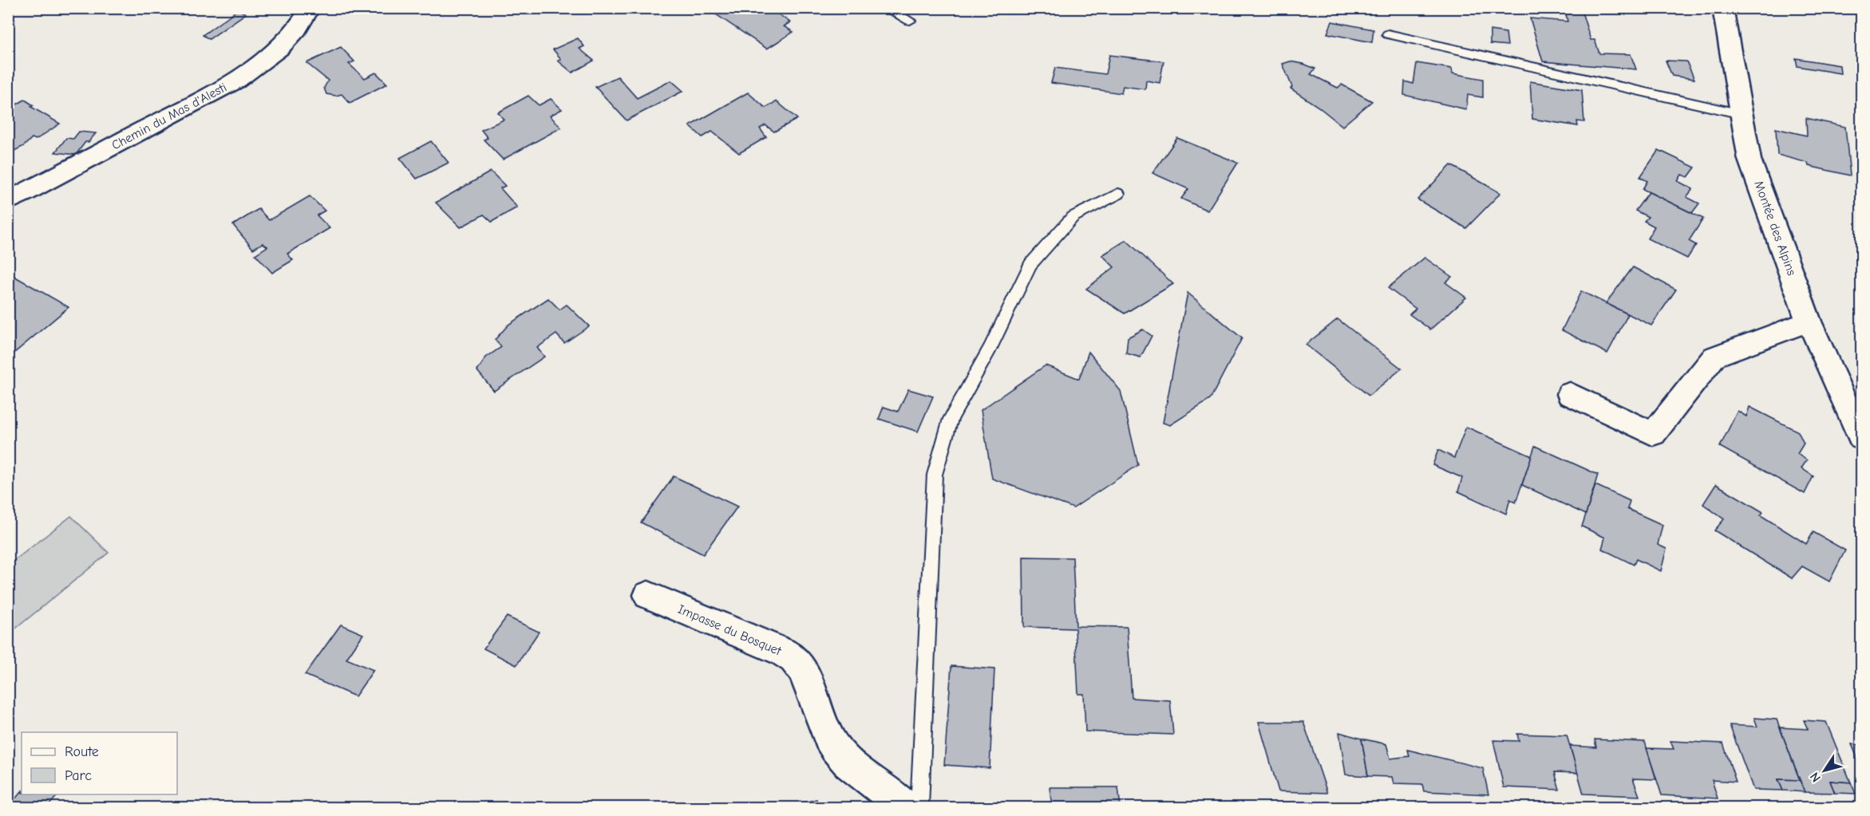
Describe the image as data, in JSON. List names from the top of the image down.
{
  "streets": {
    "street": ["Chemin du Mas d'Alesti", "Montée des Alpins", "Impasse du Bosquet"]
  },
  "legend": ["Route", "Parc"],
  "north": "bottom left"
}
